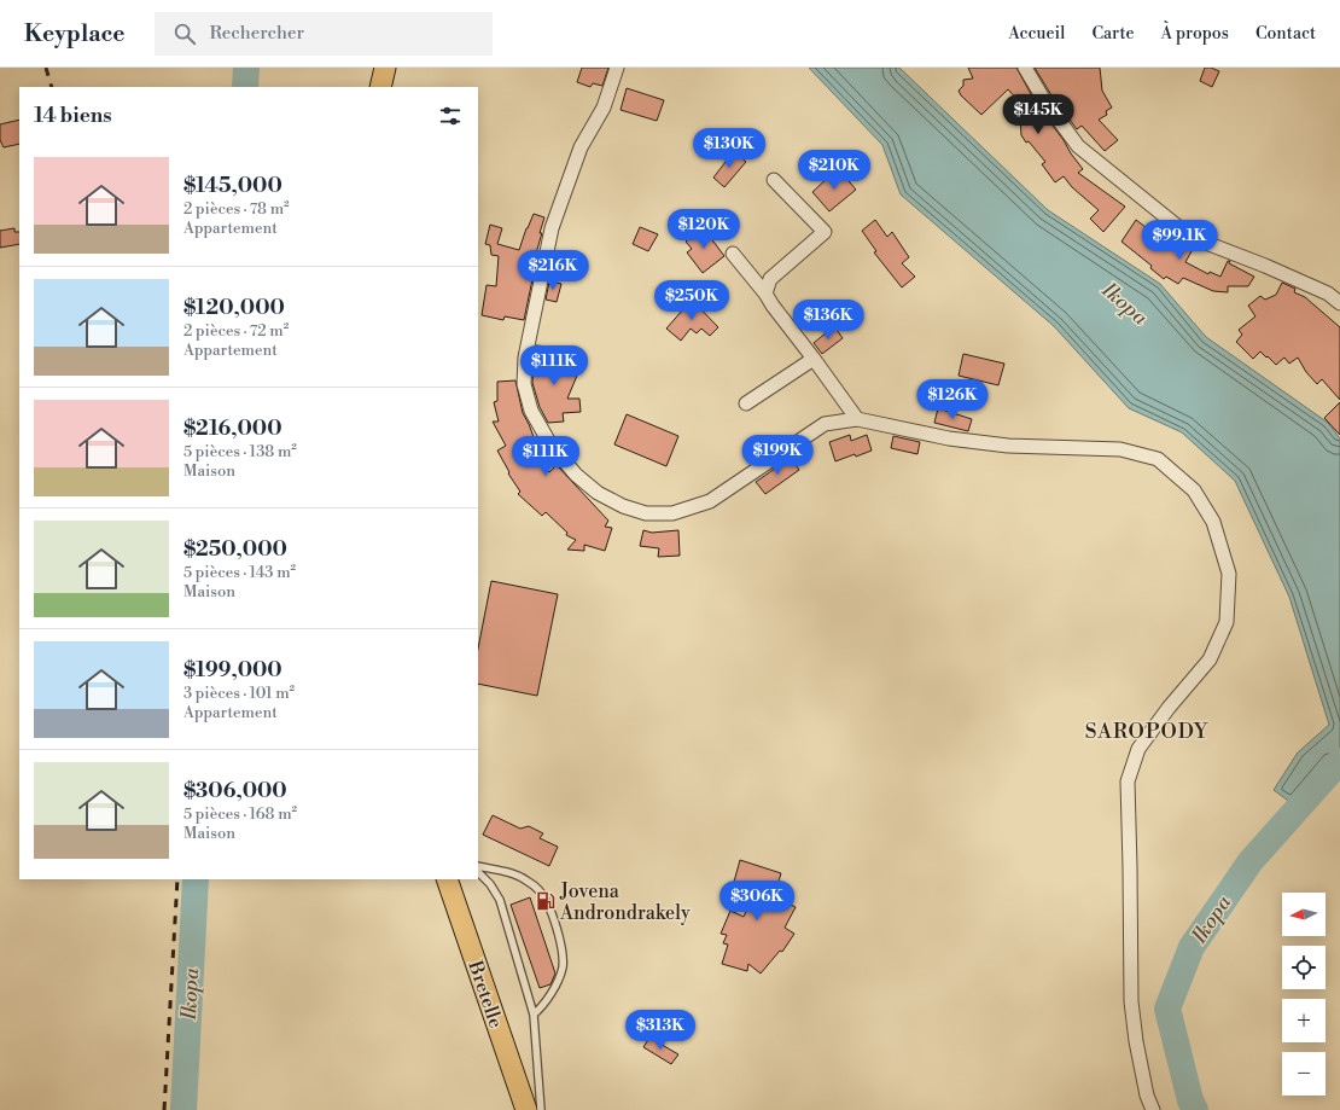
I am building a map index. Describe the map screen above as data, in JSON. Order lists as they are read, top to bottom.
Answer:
{
  "streets": {
    "main road": ["Bretelle"]
  },
  "districts": ["SAROPODY"],
  "water": ["Ikopa"],
  "places": {
    "fuel station": ["Jovena Androndrakely"]
  },
  "north": "left",
  "page": {
    "header": "Keyplace",
    "search": "Rechercher",
    "nav": [
      "Accueil",
      "Carte",
      "À propos",
      "Contact"
    ],
    "heading": "14 biens",
    "price": [
      "$145K",
      "$130K",
      "$210K",
      "$120K",
      "$99.1K",
      "$216K",
      "$250K",
      "$136K",
      "$111K",
      "$126K",
      "$199K",
      "$111K",
      "$306K",
      "$313K"
    ],
    "list": [
      {
        "name": "$145,000",
        "note": "2 pièces · 78 m² · Appartement"
      },
      {
        "name": "$120,000",
        "note": "2 pièces · 72 m² · Appartement"
      },
      {
        "name": "$216,000",
        "note": "5 pièces · 138 m² · Maison"
      },
      {
        "name": "$250,000",
        "note": "5 pièces · 143 m² · Maison"
      },
      {
        "name": "$199,000",
        "note": "3 pièces · 101 m² · Appartement"
      },
      {
        "name": "$306,000",
        "note": "5 pièces · 168 m² · Maison"
      }
    ],
    "map_buttons": ["+", "−"]
  }
}
